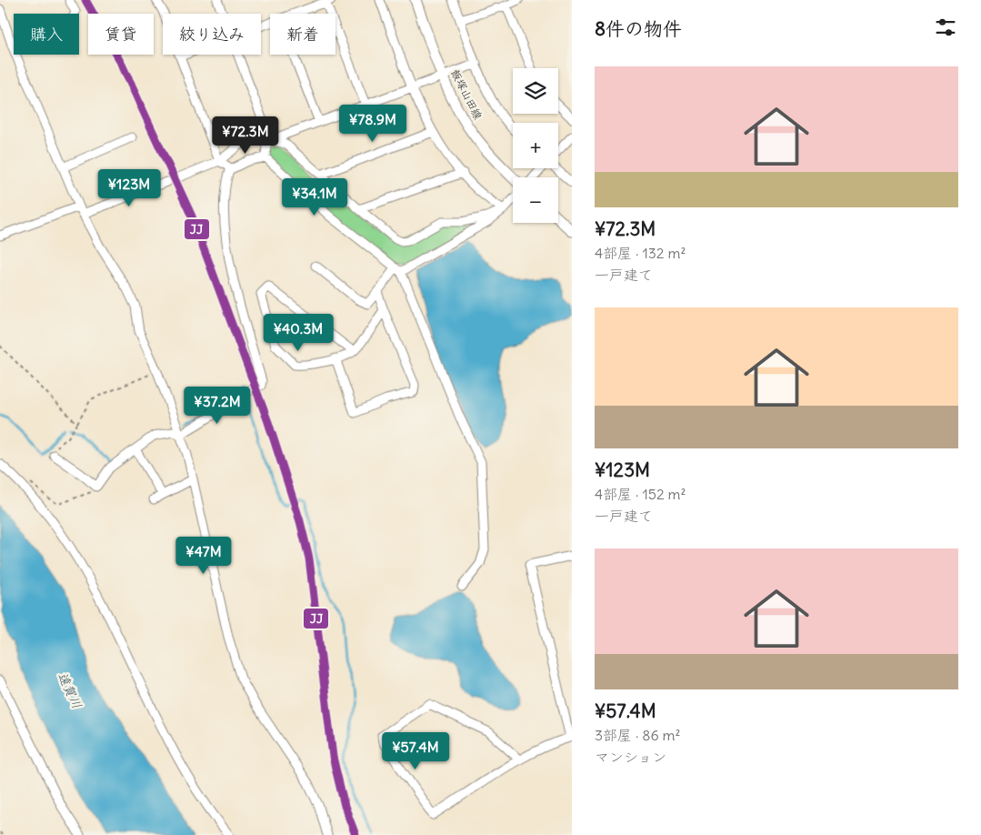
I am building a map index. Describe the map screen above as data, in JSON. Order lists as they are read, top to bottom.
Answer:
{
  "streets": {
    "main road": ["飯塚山田線"]
  },
  "water": ["遠賀川"],
  "lines": ["transit line JJ"],
  "page": {
    "heading": "8件の物件",
    "chip": [
      "購入",
      "賃貸",
      "絞り込み",
      "新着"
    ],
    "list": [
      {
        "name": "¥72.3M",
        "note": "4部屋 · 132 m² · 一戸建て"
      },
      {
        "name": "¥123M",
        "note": "4部屋 · 152 m² · 一戸建て"
      },
      {
        "name": "¥57.4M",
        "note": "3部屋 · 86 m² · マンション"
      }
    ],
    "map_buttons": ["+", "−"],
    "price": [
      "¥78.9M",
      "¥72.3M",
      "¥123M",
      "¥34.1M",
      "¥40.3M",
      "¥37.2M",
      "¥47M",
      "¥57.4M"
    ]
  }
}
